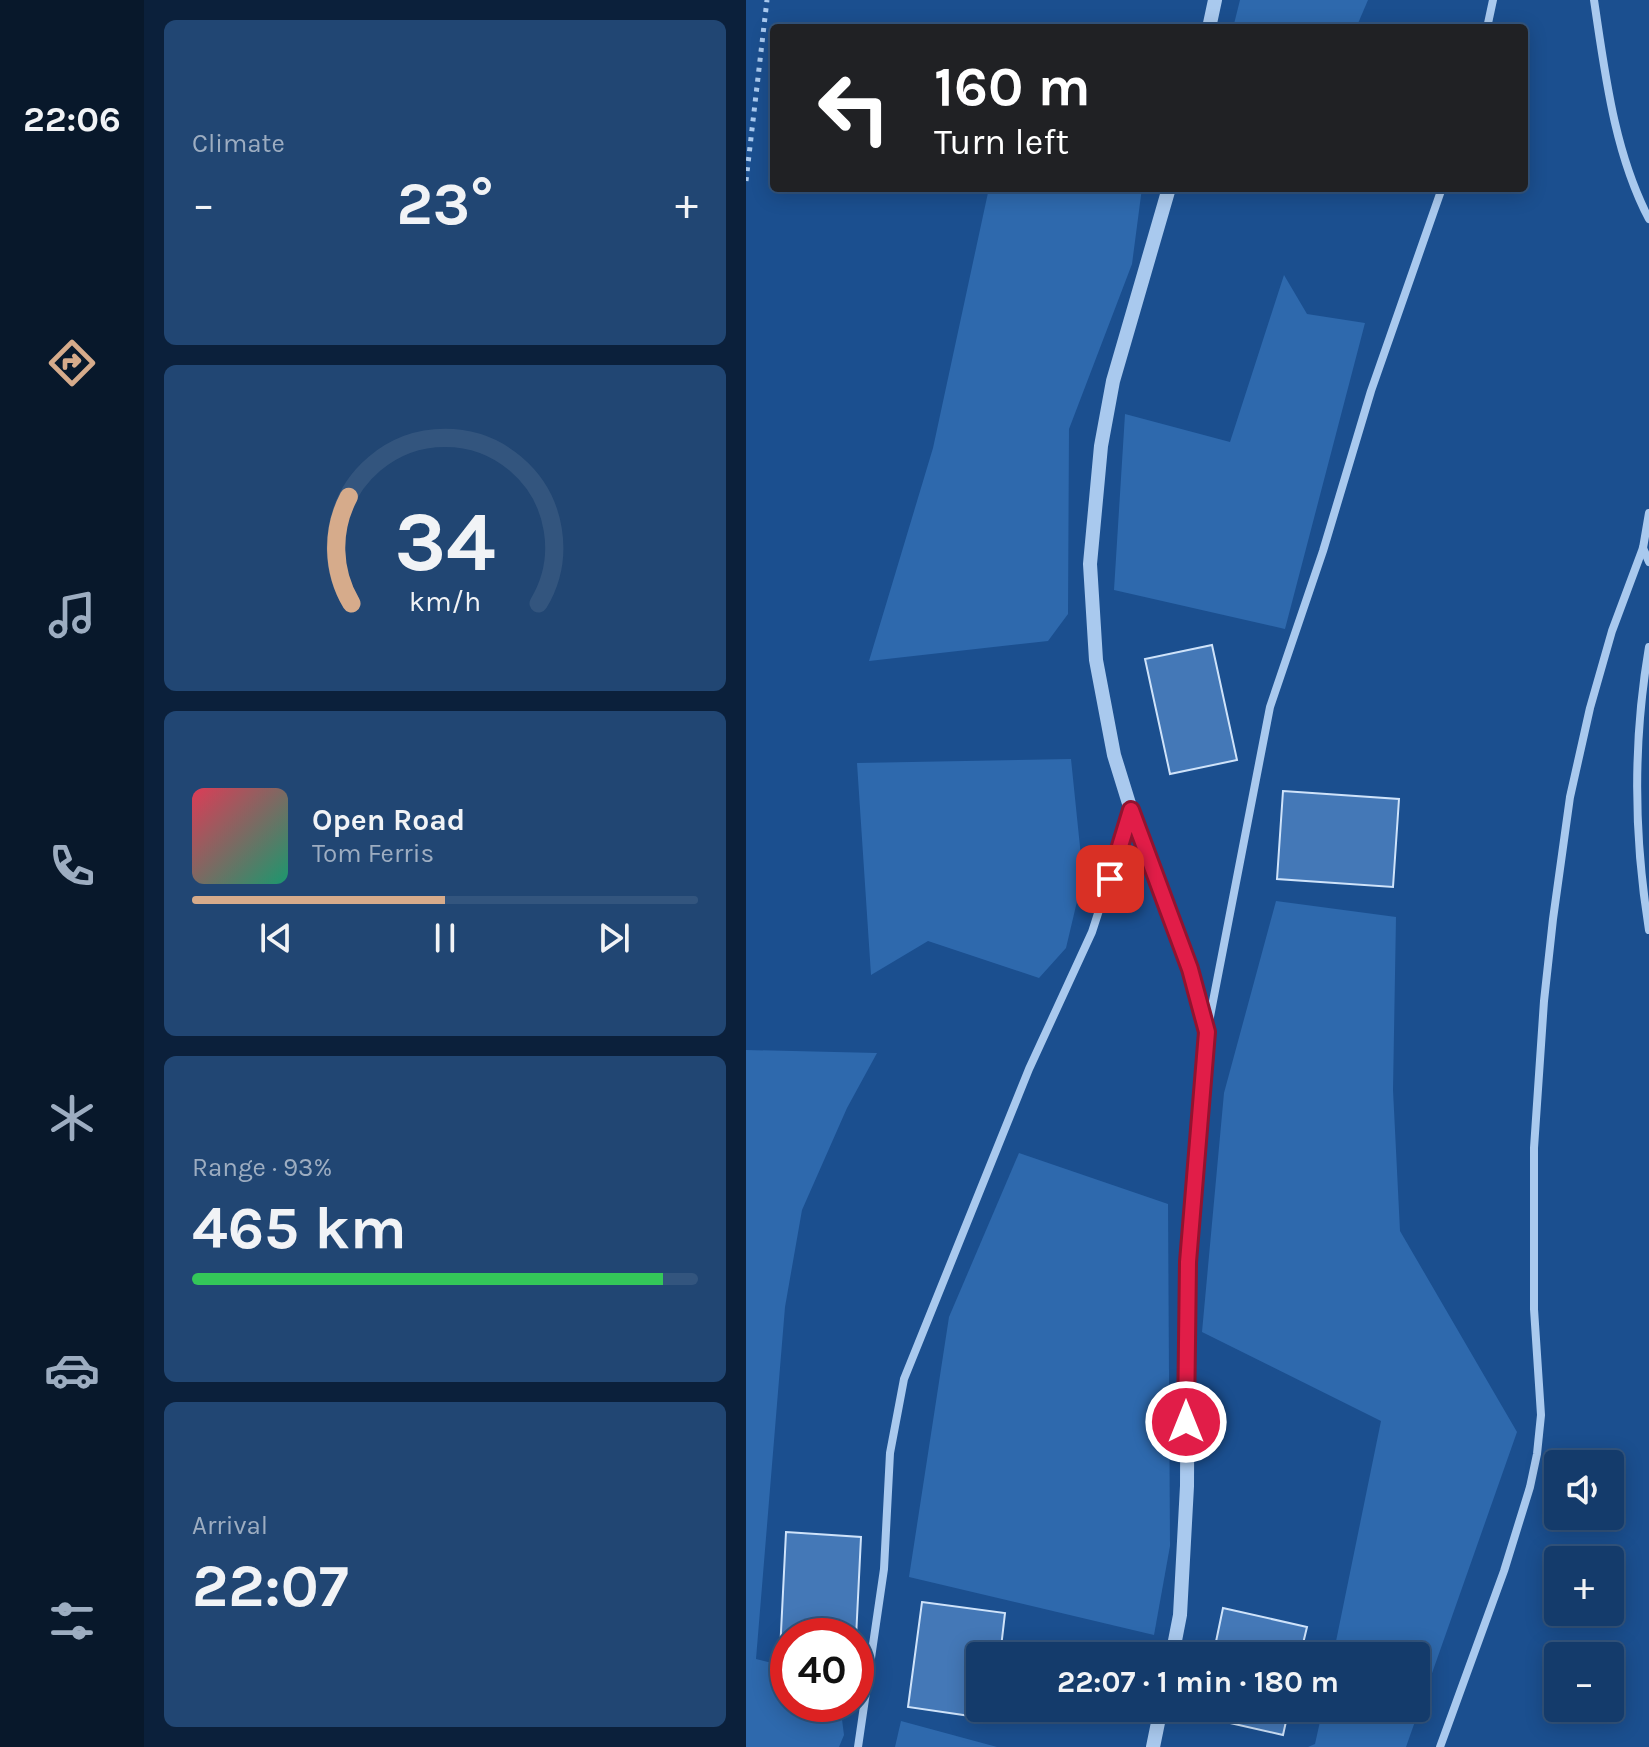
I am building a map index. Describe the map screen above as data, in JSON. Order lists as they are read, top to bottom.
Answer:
{
  "page": {
    "tabs": "22:06",
    "tile": [
      "Climate",
      ["Range · 93%", "465 km"],
      ["Arrival", "22:07"]
    ],
    "turn": ["160 m", "Turn left"],
    "heat": ["−", "23°", "+"],
    "song": ["Open Road", "Tom Ferris"],
    "map_buttons": ["+", "−"],
    "limit": "40",
    "trip": "22:07 · 1 min · 180 m",
    "gauge": ["34", "km/h"]
  }
}
